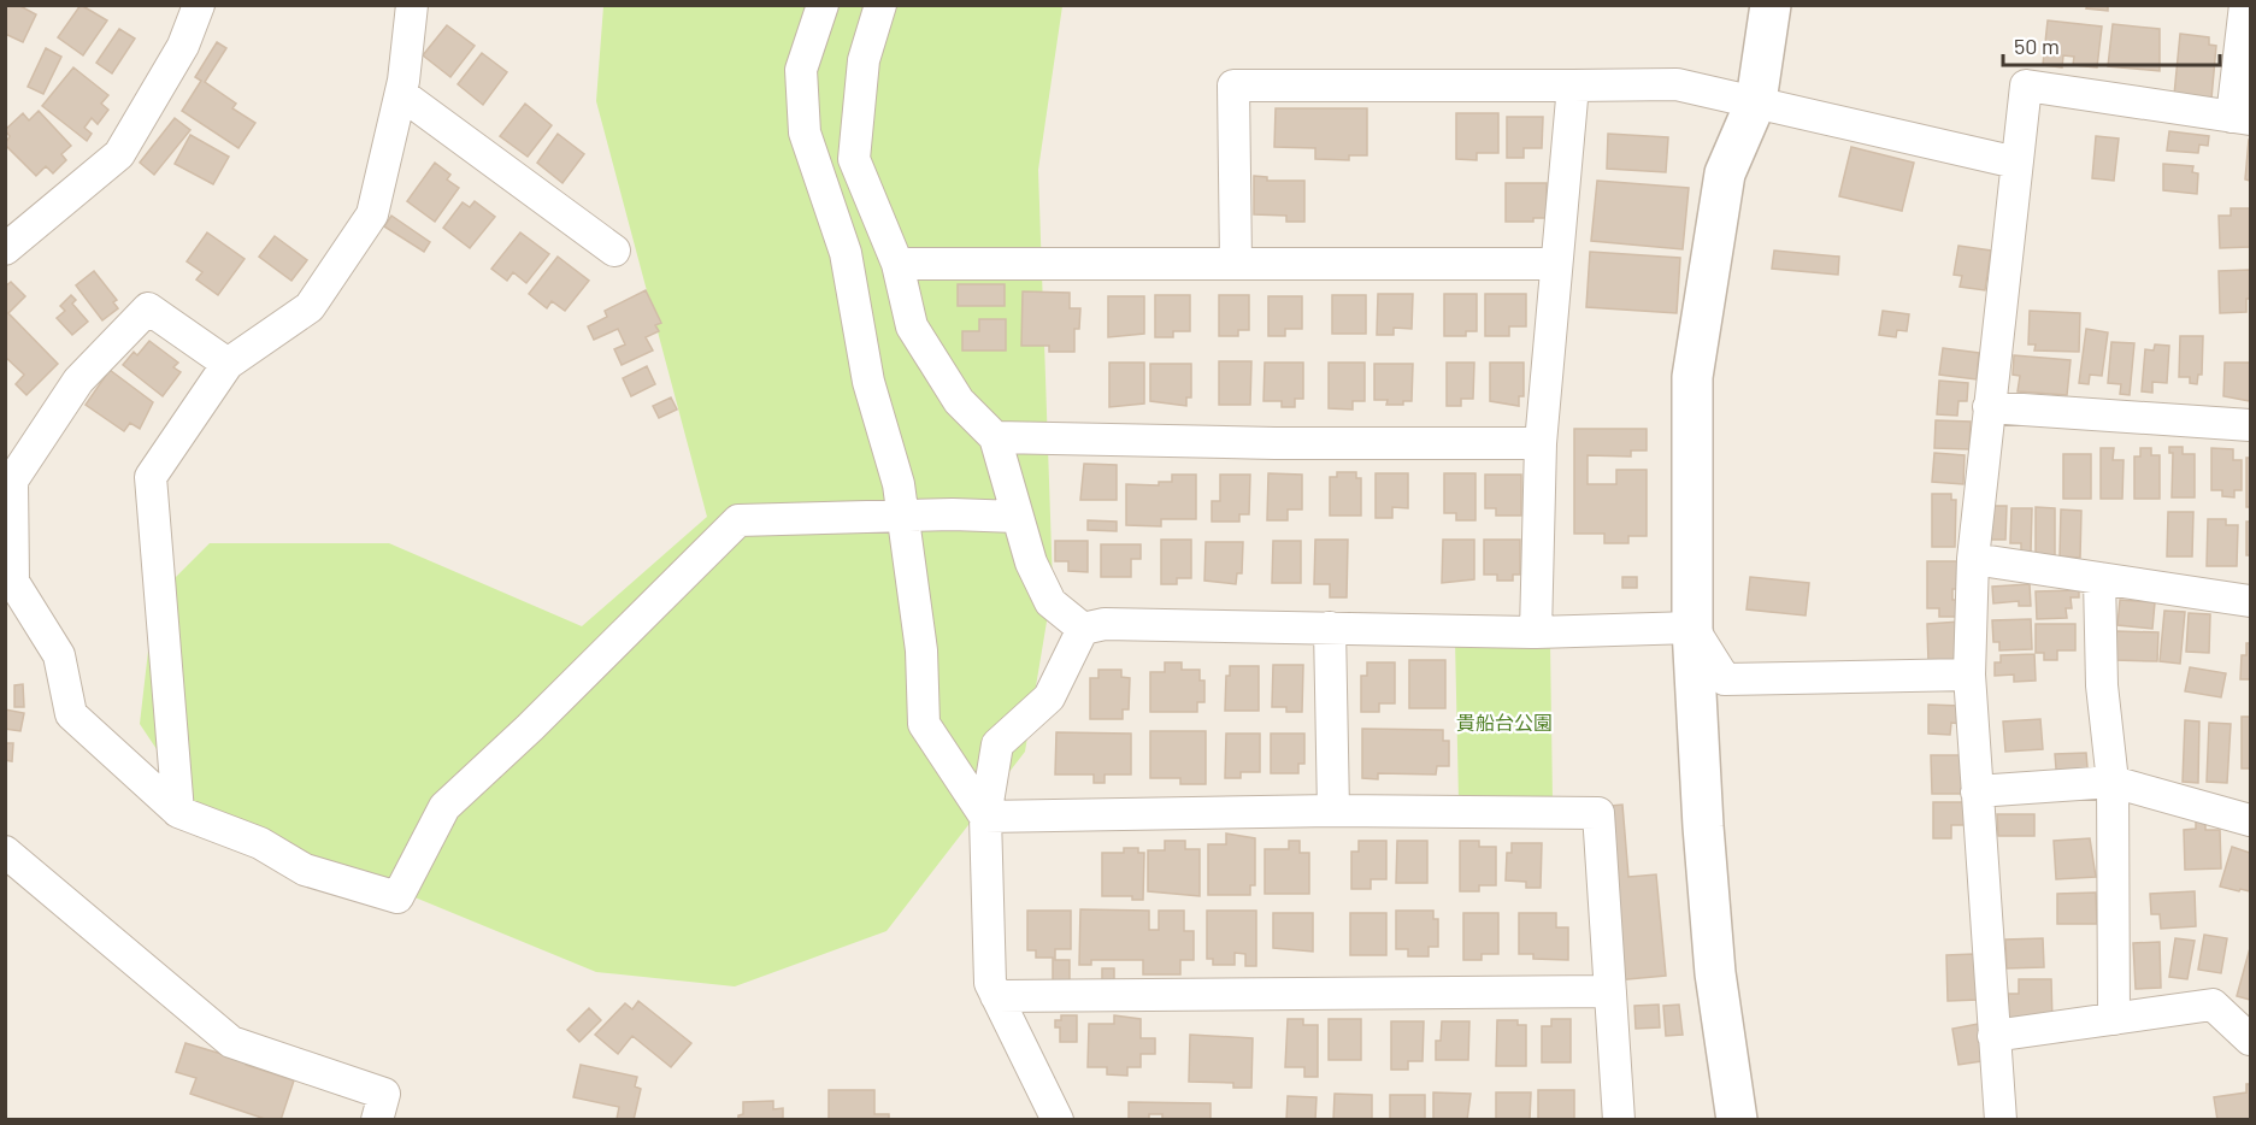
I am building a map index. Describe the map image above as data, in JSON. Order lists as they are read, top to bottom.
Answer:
{
  "parks": ["貴船台公園"],
  "scale_bar": "50 m"
}
